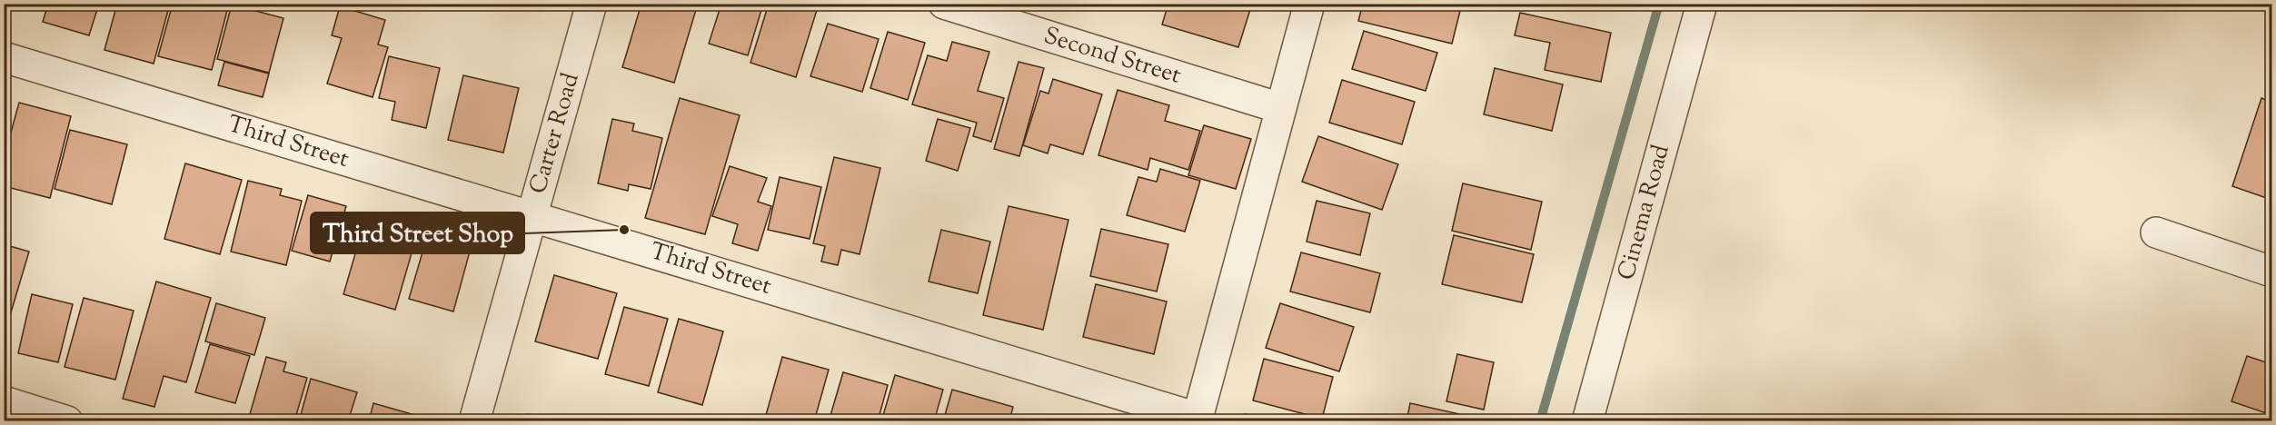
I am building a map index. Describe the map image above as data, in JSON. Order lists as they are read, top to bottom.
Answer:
{
  "streets": {
    "street": [
      "Second Street",
      "Carter Road",
      "Third Street",
      "Cinema Road"
    ]
  },
  "crossings": [
    ["Carter Road", "Third Street"]
  ],
  "places": ["Third Street Shop"]
}
